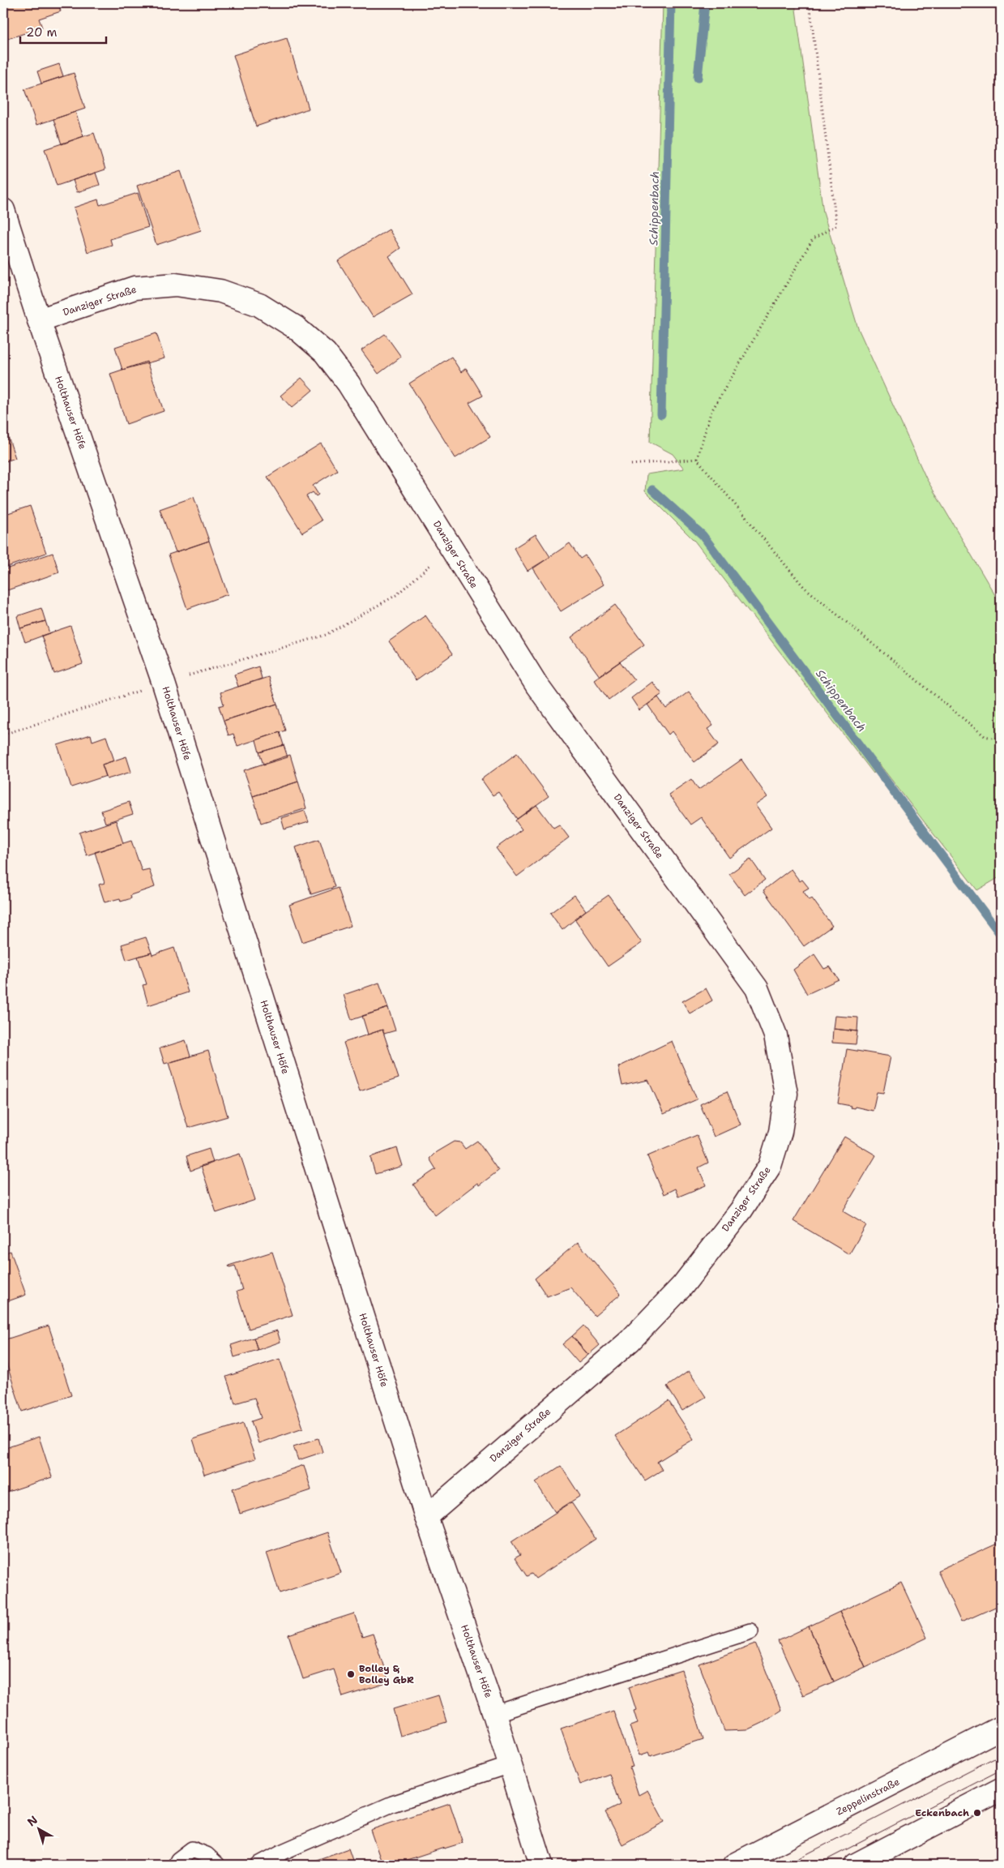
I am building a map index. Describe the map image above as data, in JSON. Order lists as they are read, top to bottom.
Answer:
{
  "streets": {
    "street": ["Danziger Straße", "Holthauser Höfe", "Zeppelinstraße"]
  },
  "crossings": [
    ["Danziger Straße", "Holthauser Höfe"]
  ],
  "water": ["Schippenbach"],
  "places": ["Bolley & Bolley GbR", "Eckenbach"],
  "scale_bar": "20 m",
  "north": "top left"
}
